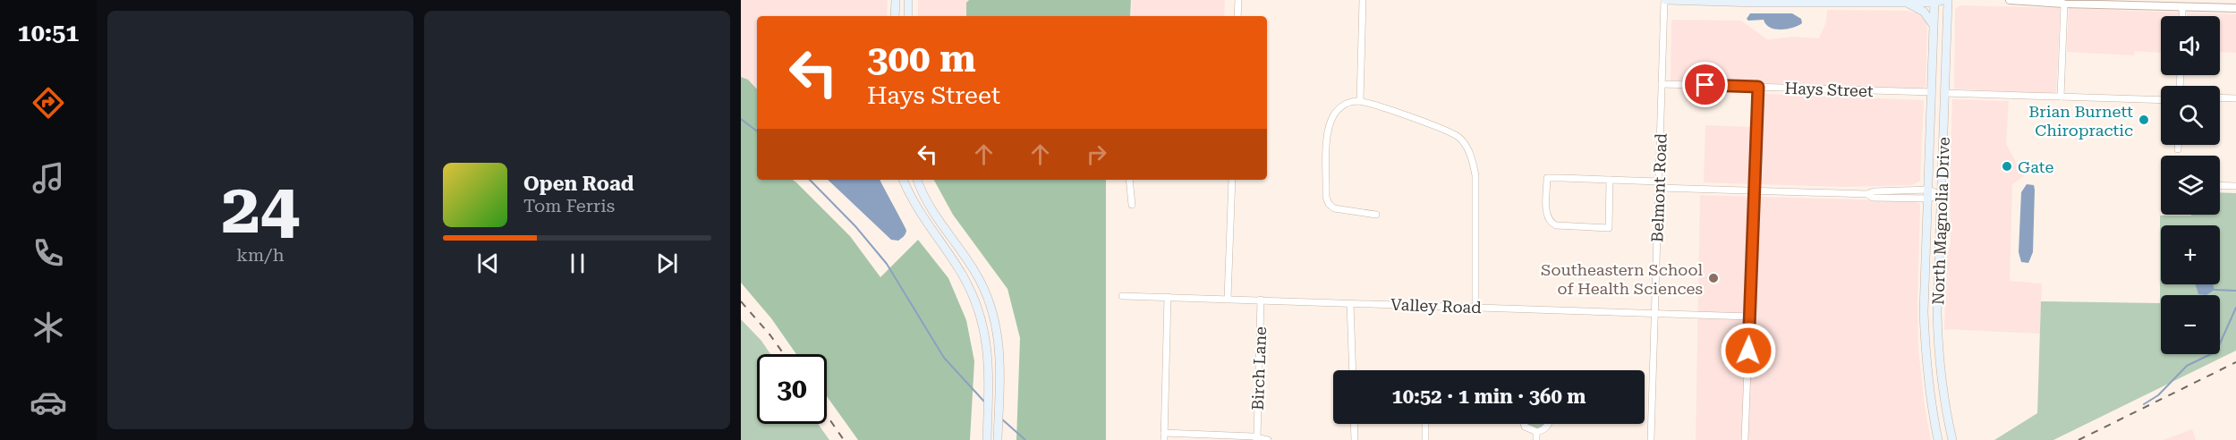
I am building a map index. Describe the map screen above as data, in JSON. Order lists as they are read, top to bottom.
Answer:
{
  "streets": {
    "main road": ["North Magnolia Drive"],
    "street": [
      "Hays Street",
      "Belmont Road",
      "Valley Road",
      "Birch Lane"
    ]
  },
  "crossings": [
    ["Hays Street", "Belmont Road"],
    ["Hays Street", "North Magnolia Drive"],
    ["Belmont Road", "Valley Road"],
    ["Valley Road", "Birch Lane"]
  ],
  "places": ["Brian Burnett Chiropractic", "Gate", "Southeastern School of Health Sciences"],
  "page": {
    "tabs": "10:51",
    "tile": ["24", "km/h"],
    "map_buttons": ["+", "−"],
    "turn": ["300 m", "Hays Street"],
    "song": ["Open Road", "Tom Ferris"],
    "limit": "30",
    "trip": "10:52 · 1 min · 360 m"
  }
}
